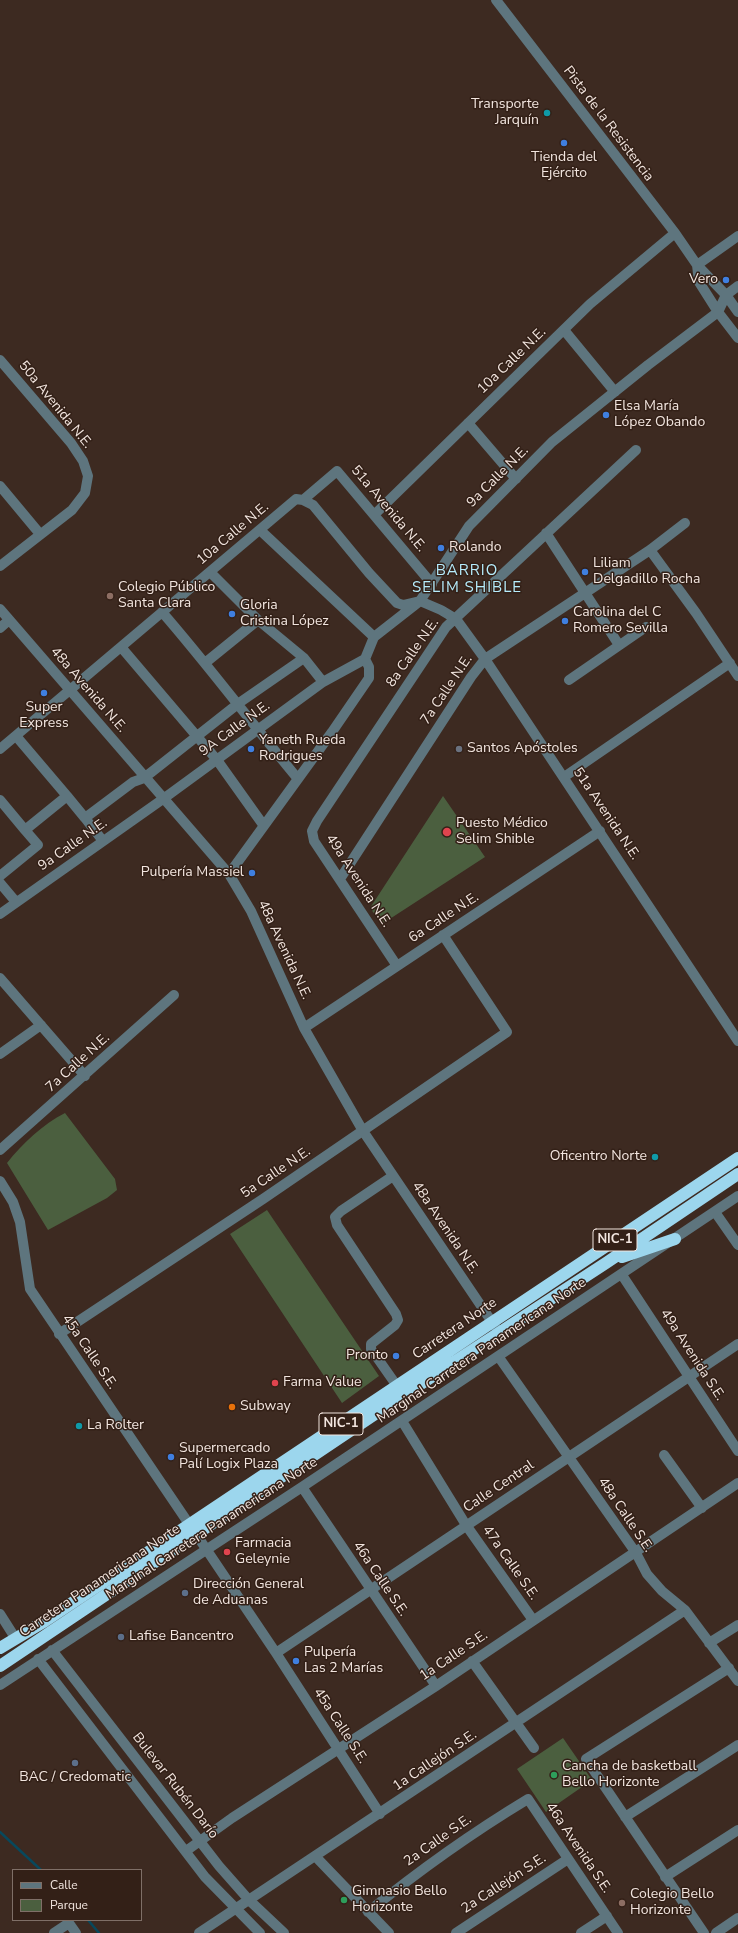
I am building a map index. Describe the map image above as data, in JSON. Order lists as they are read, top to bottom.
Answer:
{
  "streets": {
    "highway": ["NIC-1", "Carretera Norte", "Carretera Panamericana Norte"],
    "street": [
      "Pista de la Resistencia",
      "10a Calle N.E.",
      "50a Avenida N.E.",
      "9a Calle N.E.",
      "51a Avenida N.E.",
      "8a Calle N.E.",
      "48a Avenida N.E.",
      "7a Calle N.E.",
      "9A Calle N.E.",
      "49a Avenida N.E.",
      "6a Calle N.E.",
      "5a Calle N.E.",
      "Marginal Carretera Panamericana Norte",
      "45a Calle S.E.",
      "49a Avenida S.E.",
      "Calle Central",
      "48a Calle S.E.",
      "47a Calle S.E.",
      "46a Calle S.E.",
      "1a Calle S.E.",
      "1a Callejón S.E.",
      "Bulevar Rubén Darío",
      "2a Calle S.E.",
      "46a Avenida S.E.",
      "2a Callejón S.E."
    ]
  },
  "crossings": [
    ["Pista de la Resistencia", "10a Calle N.E."],
    ["Pista de la Resistencia", "9a Calle N.E."],
    ["10a Calle N.E.", "51a Avenida N.E."],
    ["10a Calle N.E.", "48a Avenida N.E."],
    ["9a Calle N.E.", "51a Avenida N.E."],
    ["9a Calle N.E.", "48a Avenida N.E."],
    ["9a Calle N.E.", "9A Calle N.E."],
    ["51a Avenida N.E.", "8a Calle N.E."],
    ["51a Avenida N.E.", "7a Calle N.E."],
    ["51a Avenida N.E.", "6a Calle N.E."],
    ["8a Calle N.E.", "49a Avenida N.E."],
    ["48a Avenida N.E.", "9A Calle N.E."],
    ["48a Avenida N.E.", "6a Calle N.E."],
    ["48a Avenida N.E.", "5a Calle N.E."],
    ["48a Avenida N.E.", "Carretera Norte"],
    ["7a Calle N.E.", "49a Avenida N.E."],
    ["49a Avenida N.E.", "6a Calle N.E."],
    ["6a Calle N.E.", "5a Calle N.E."],
    ["5a Calle N.E.", "45a Calle S.E."],
    ["Carretera Norte", "45a Calle S.E."],
    ["Carretera Norte", "Carretera Panamericana Norte"],
    ["Marginal Carretera Panamericana Norte", "45a Calle S.E."],
    ["Marginal Carretera Panamericana Norte", "49a Avenida S.E."],
    ["Marginal Carretera Panamericana Norte", "48a Calle S.E."],
    ["Marginal Carretera Panamericana Norte", "47a Calle S.E."],
    ["Marginal Carretera Panamericana Norte", "46a Calle S.E."],
    ["Marginal Carretera Panamericana Norte", "Bulevar Rubén Darío"],
    ["45a Calle S.E.", "Calle Central"],
    ["45a Calle S.E.", "Carretera Panamericana Norte"],
    ["45a Calle S.E.", "1a Calle S.E."],
    ["45a Calle S.E.", "1a Callejón S.E."],
    ["49a Avenida S.E.", "Calle Central"],
    ["Calle Central", "48a Calle S.E."],
    ["Calle Central", "47a Calle S.E."],
    ["Calle Central", "46a Calle S.E."],
    ["48a Calle S.E.", "1a Calle S.E."],
    ["48a Calle S.E.", "1a Callejón S.E."],
    ["47a Calle S.E.", "1a Calle S.E."],
    ["46a Calle S.E.", "1a Calle S.E."],
    ["1a Calle S.E.", "Bulevar Rubén Darío"],
    ["1a Callejón S.E.", "Bulevar Rubén Darío"],
    ["2a Calle S.E.", "46a Avenida S.E."],
    ["46a Avenida S.E.", "2a Callejón S.E."]
  ],
  "districts": ["BARRIO SELIM SHIBLE"],
  "places": [
    "Transporte Jarquín",
    "Tienda del Ejército",
    "Vero",
    "Elsa María López Obando",
    "Rolando",
    "Liliam Delgadillo Rocha",
    "Colegio Público Santa Clara",
    "Gloria Cristina López",
    "Carolina del C Romero Sevilla",
    "Super Express",
    "Yaneth Rueda Rodrigues",
    "Santos Apóstoles",
    "Puesto Médico Selim Shible",
    "Pulpería Massiel",
    "Oficentro Norte",
    "Pronto",
    "Farma Value",
    "Subway",
    "La Rolter",
    "Supermercado Palí Logix Plaza",
    "Farmacia Geleynie",
    "Dirección General de Aduanas",
    "Lafise Bancentro",
    "Pulpería Las 2 Marías",
    "BAC / Credomatic",
    "Cancha de basketball Bello Horizonte",
    "Gimnasio Bello Horizonte",
    "Colegio Bello Horizonte"
  ],
  "legend": ["Calle", "Parque"]
}
